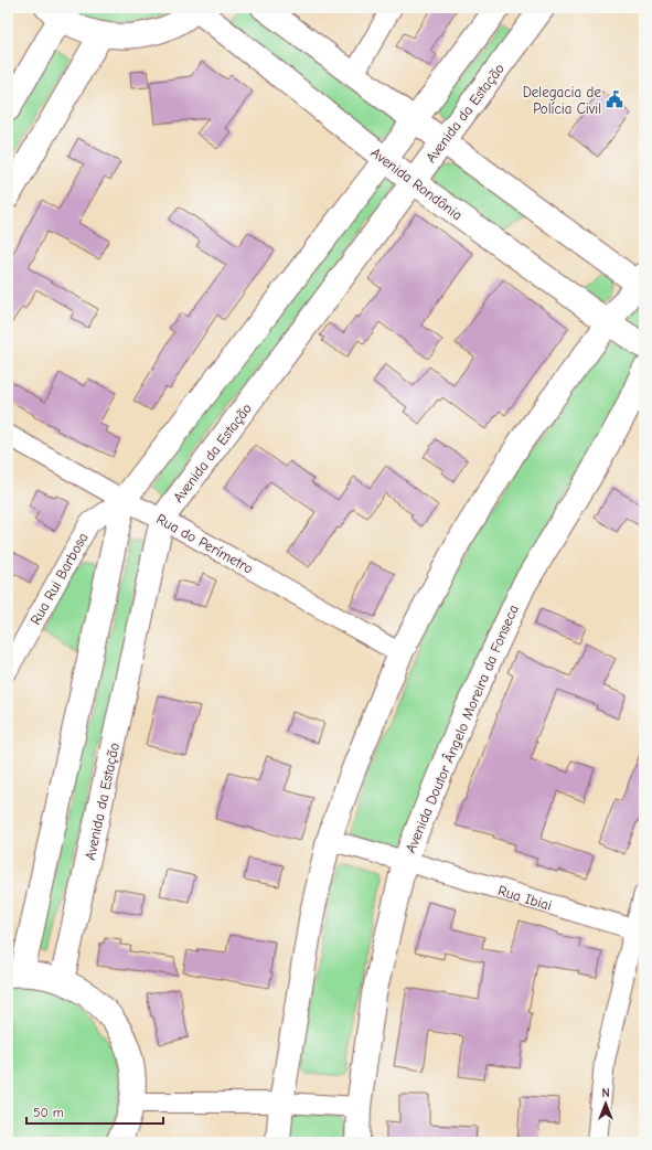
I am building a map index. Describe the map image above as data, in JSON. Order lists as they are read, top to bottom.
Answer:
{
  "streets": {
    "street": [
      "Avenida da Estação",
      "Avenida Rondônia",
      "Rua do Perímetro",
      "Rua Rui Barbosa",
      "Avenida Doutor Ângelo Moreira da Fonseca",
      "Rua Ibiai"
    ]
  },
  "crossings": [
    ["Avenida da Estação", "Avenida Rondônia"],
    ["Avenida da Estação", "Rua do Perímetro"],
    ["Rua do Perímetro", "Rua Rui Barbosa"],
    ["Avenida Doutor Ângelo Moreira da Fonseca", "Rua Ibiai"]
  ],
  "places": {
    "public building": ["Delegacia de Polícia Civil"]
  },
  "scale_bar": "50 m",
  "north": "top"
}
